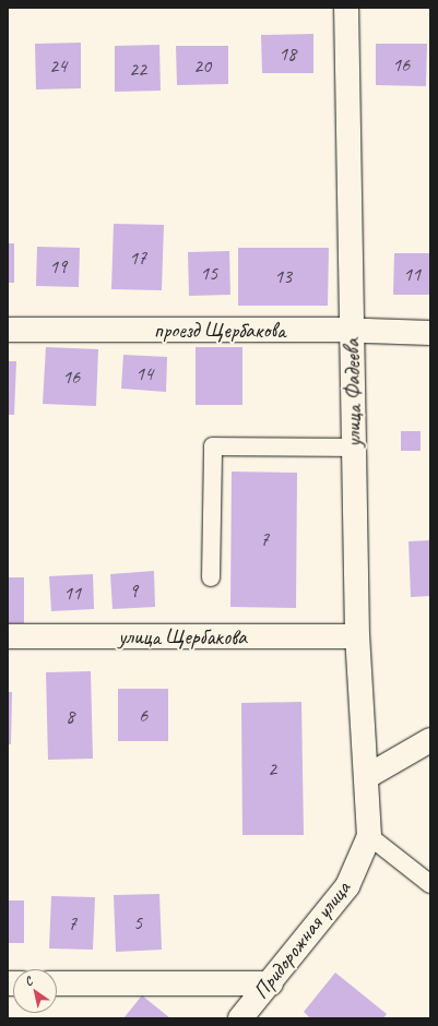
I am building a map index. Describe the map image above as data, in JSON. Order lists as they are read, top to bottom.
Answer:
{
  "streets": {
    "street": [
      "проезд Щербакова",
      "улица Фадеева",
      "улица Щербакова",
      "Придорожная улица"
    ]
  },
  "crossings": [
    ["проезд Щербакова", "улица Фадеева"],
    ["улица Фадеева", "улица Щербакова"],
    ["улица Фадеева", "Придорожная улица"]
  ],
  "house_numbers": [
    "18",
    "16",
    "24",
    "20",
    "22",
    "17",
    "19",
    "15",
    "11",
    "13",
    "14",
    "16",
    "7",
    "9",
    "11",
    "6",
    "8",
    "2",
    "5",
    "7"
  ],
  "north": "top left"
}
